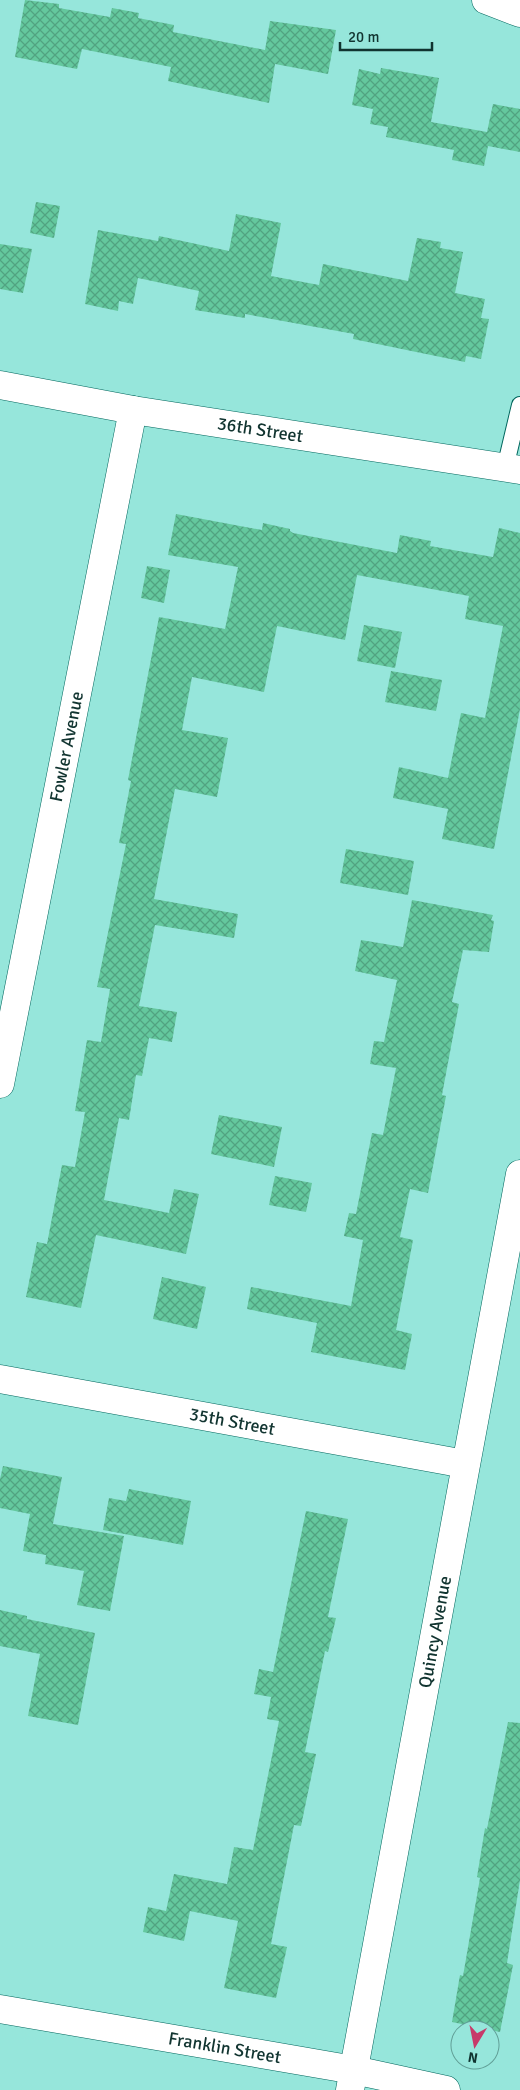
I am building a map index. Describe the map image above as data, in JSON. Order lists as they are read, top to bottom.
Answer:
{
  "streets": {
    "street": [
      "36th Street",
      "Fowler Avenue",
      "35th Street",
      "Quincy Avenue",
      "Franklin Street"
    ]
  },
  "crossings": [
    ["36th Street", "Fowler Avenue"],
    ["35th Street", "Quincy Avenue"],
    ["Quincy Avenue", "Franklin Street"]
  ],
  "scale_bar": "20 m",
  "north": "bottom"
}
